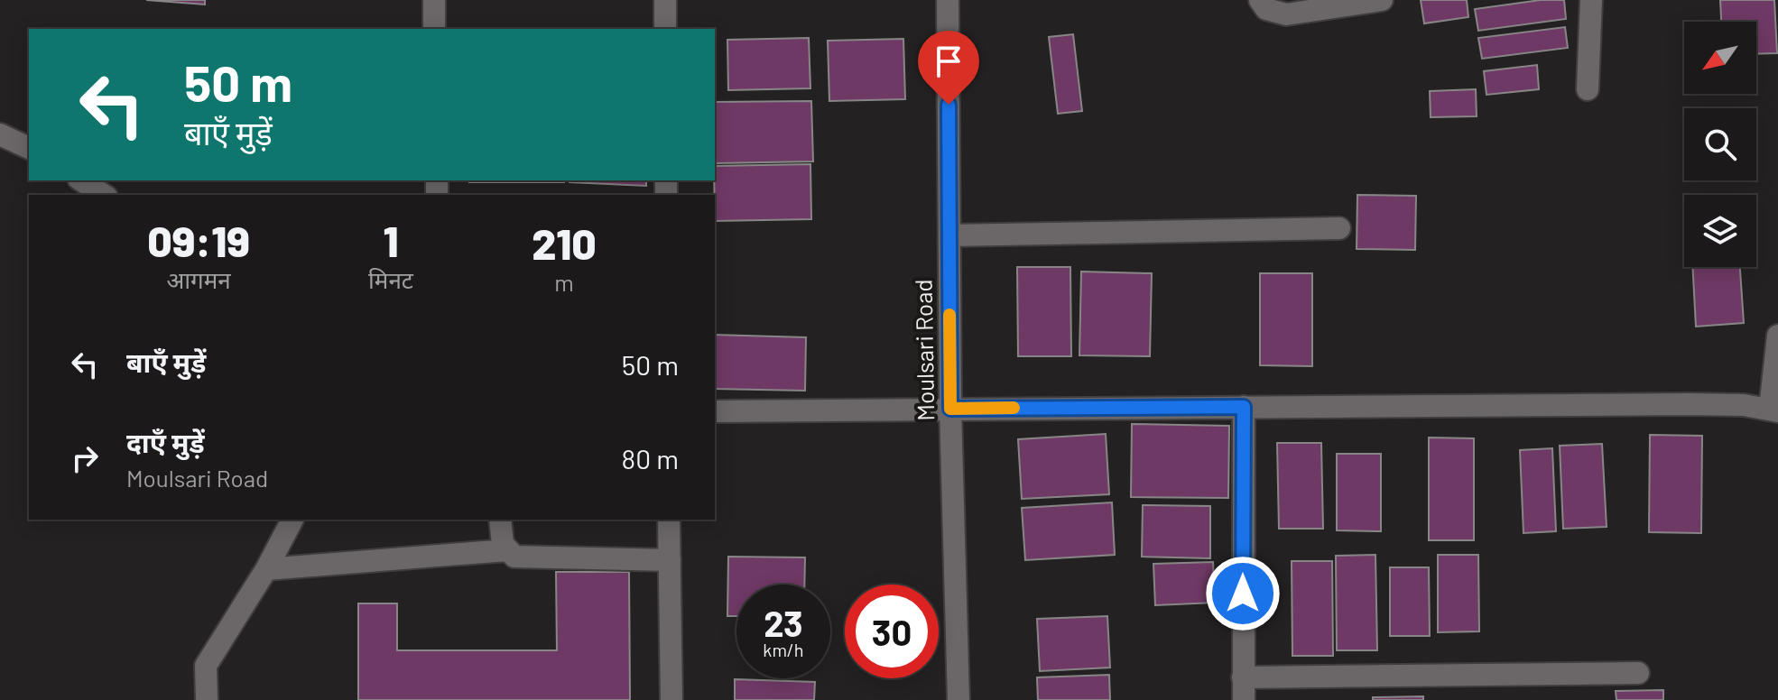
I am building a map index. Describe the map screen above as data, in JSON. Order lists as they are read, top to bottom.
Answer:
{
  "streets": {
    "street": ["Moulsari Road"]
  },
  "north": "bottom left",
  "page": {
    "turn": ["50 m", "बाएँ मुड़ें"],
    "eta": [
      "09:19",
      "आगमन",
      "1",
      "मिनट",
      "210",
      "m"
    ],
    "list": [
      {
        "name": "बाएँ मुड़ें",
        "value": "50 m"
      },
      {
        "name": "दाएँ मुड़ें",
        "note": "Moulsari Road",
        "value": "80 m"
      }
    ],
    "speed": "23 km/h",
    "limit": "30"
  }
}
